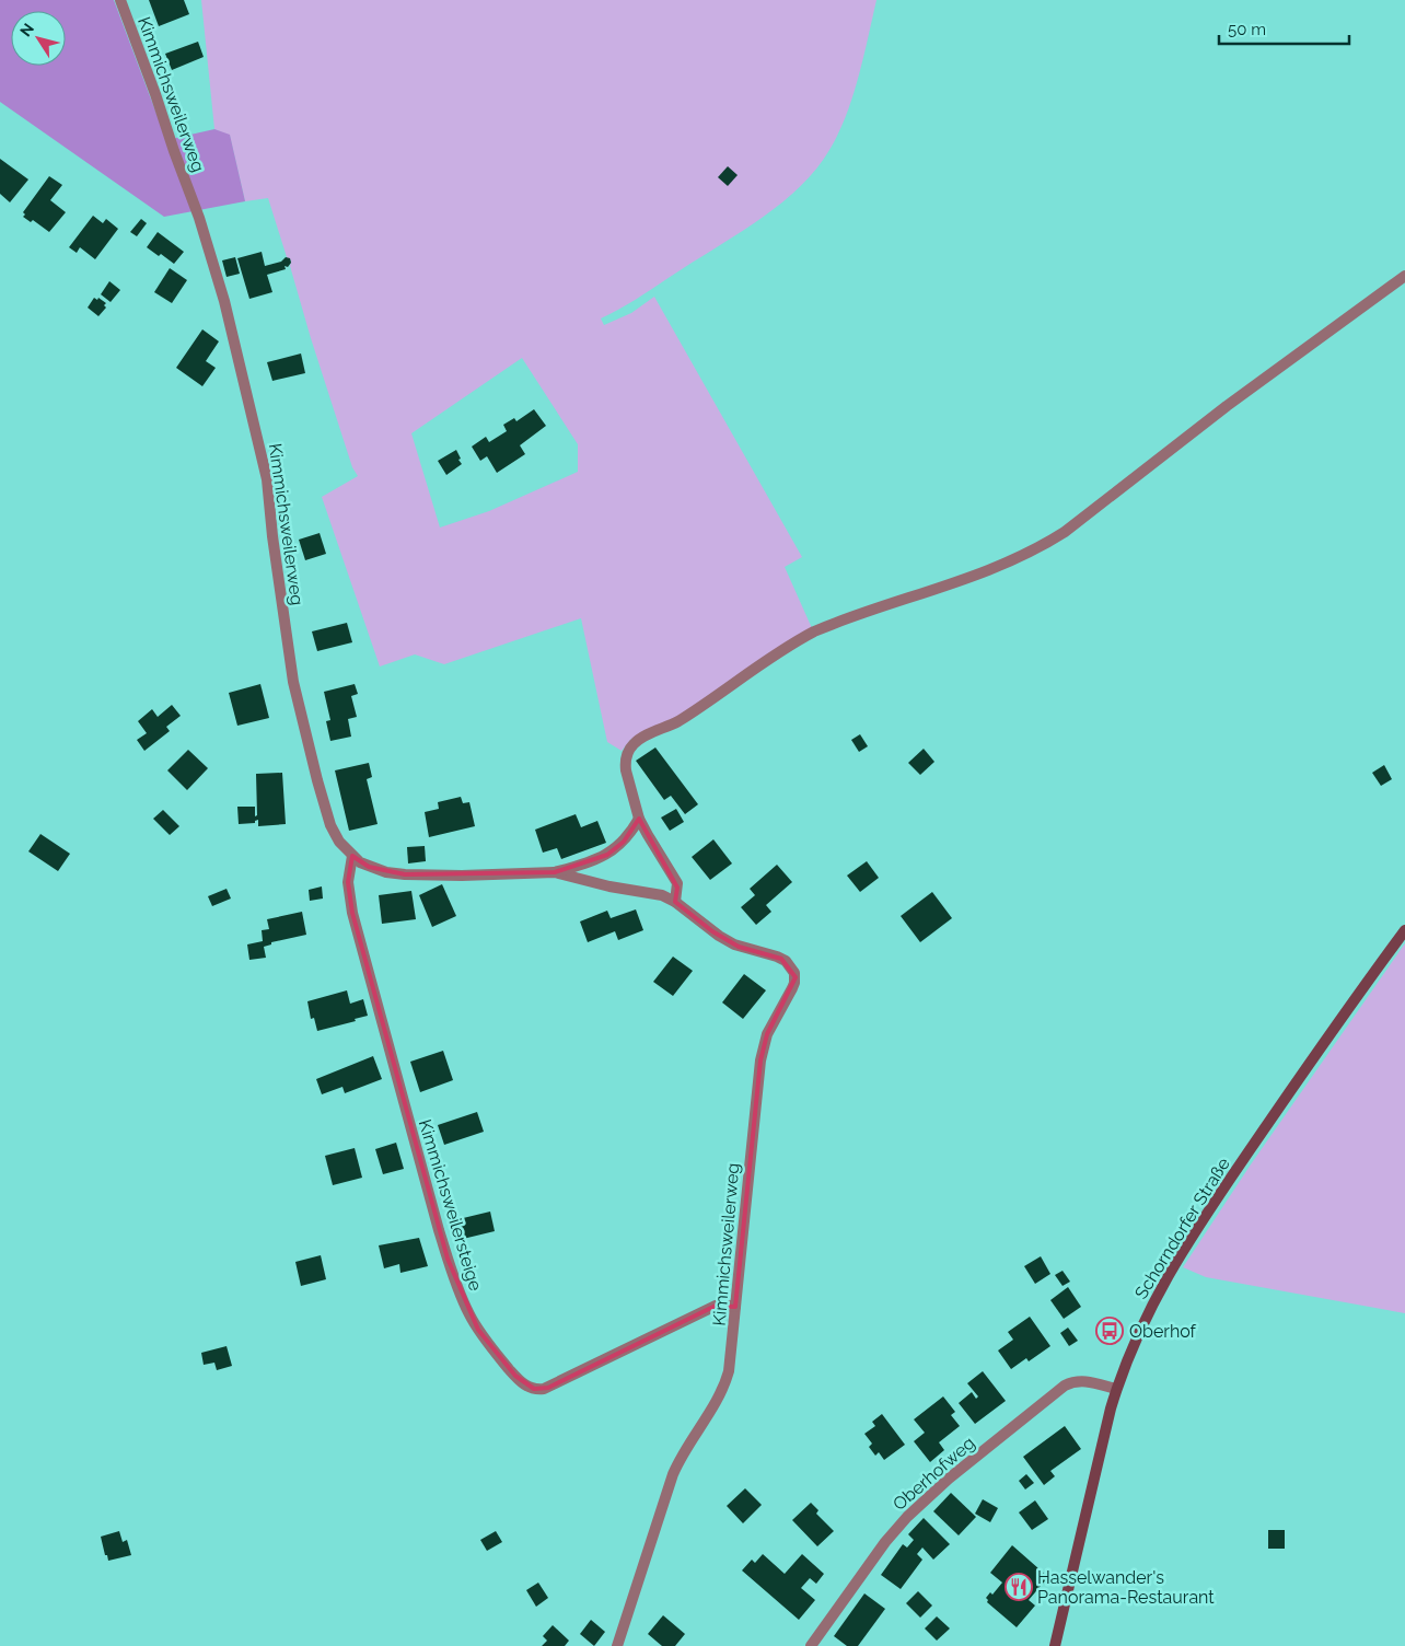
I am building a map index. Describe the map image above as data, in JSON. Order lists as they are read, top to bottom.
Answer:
{
  "streets": {
    "main road": ["Schorndorfer Straße"],
    "street": ["Kimmichsweilerweg", "Kimmichsweilersteige", "Oberhofweg"]
  },
  "crossings": [
    ["Kimmichsweilerweg", "Kimmichsweilersteige"],
    ["Schorndorfer Straße", "Oberhofweg"]
  ],
  "places": {
    "bus stop": ["Oberhof"],
    "restaurant": ["Hasselwander's Panorama-Restaurant"]
  },
  "scale_bar": "50 m",
  "north": "top left"
}
